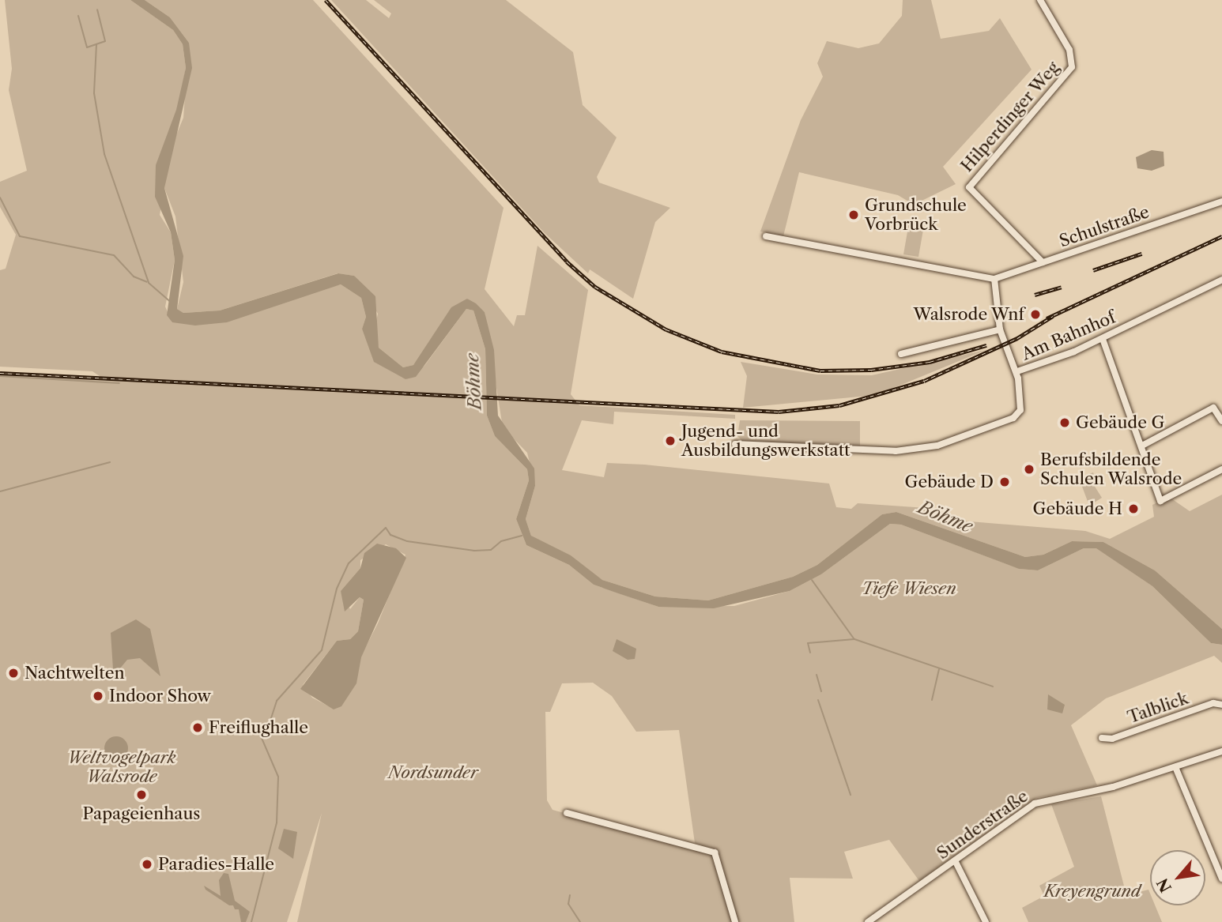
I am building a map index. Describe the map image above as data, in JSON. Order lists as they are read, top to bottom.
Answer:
{
  "streets": {
    "street": [
      "Hilperdinger Weg",
      "Schulstraße",
      "Am Bahnhof",
      "Talblick",
      "Sunderstraße"
    ]
  },
  "crossings": [
    ["Hilperdinger Weg", "Schulstraße"]
  ],
  "water": ["Böhme"],
  "parks": [
    "Tiefe Wiesen",
    "Weltvogelpark Walsrode",
    "Nordsunder",
    "Kreyengrund"
  ],
  "places": [
    "Grundschule Vorbrück",
    "Walsrode Wnf",
    "Gebäude G",
    "Jugend- und Ausbildungswerkstatt",
    "Berufsbildende Schulen Walsrode",
    "Gebäude D",
    "Gebäude H",
    "Nachtwelten",
    "Indoor Show",
    "Freiflughalle",
    "Papageienhaus",
    "Paradies-Halle"
  ],
  "north": "bottom left"
}
